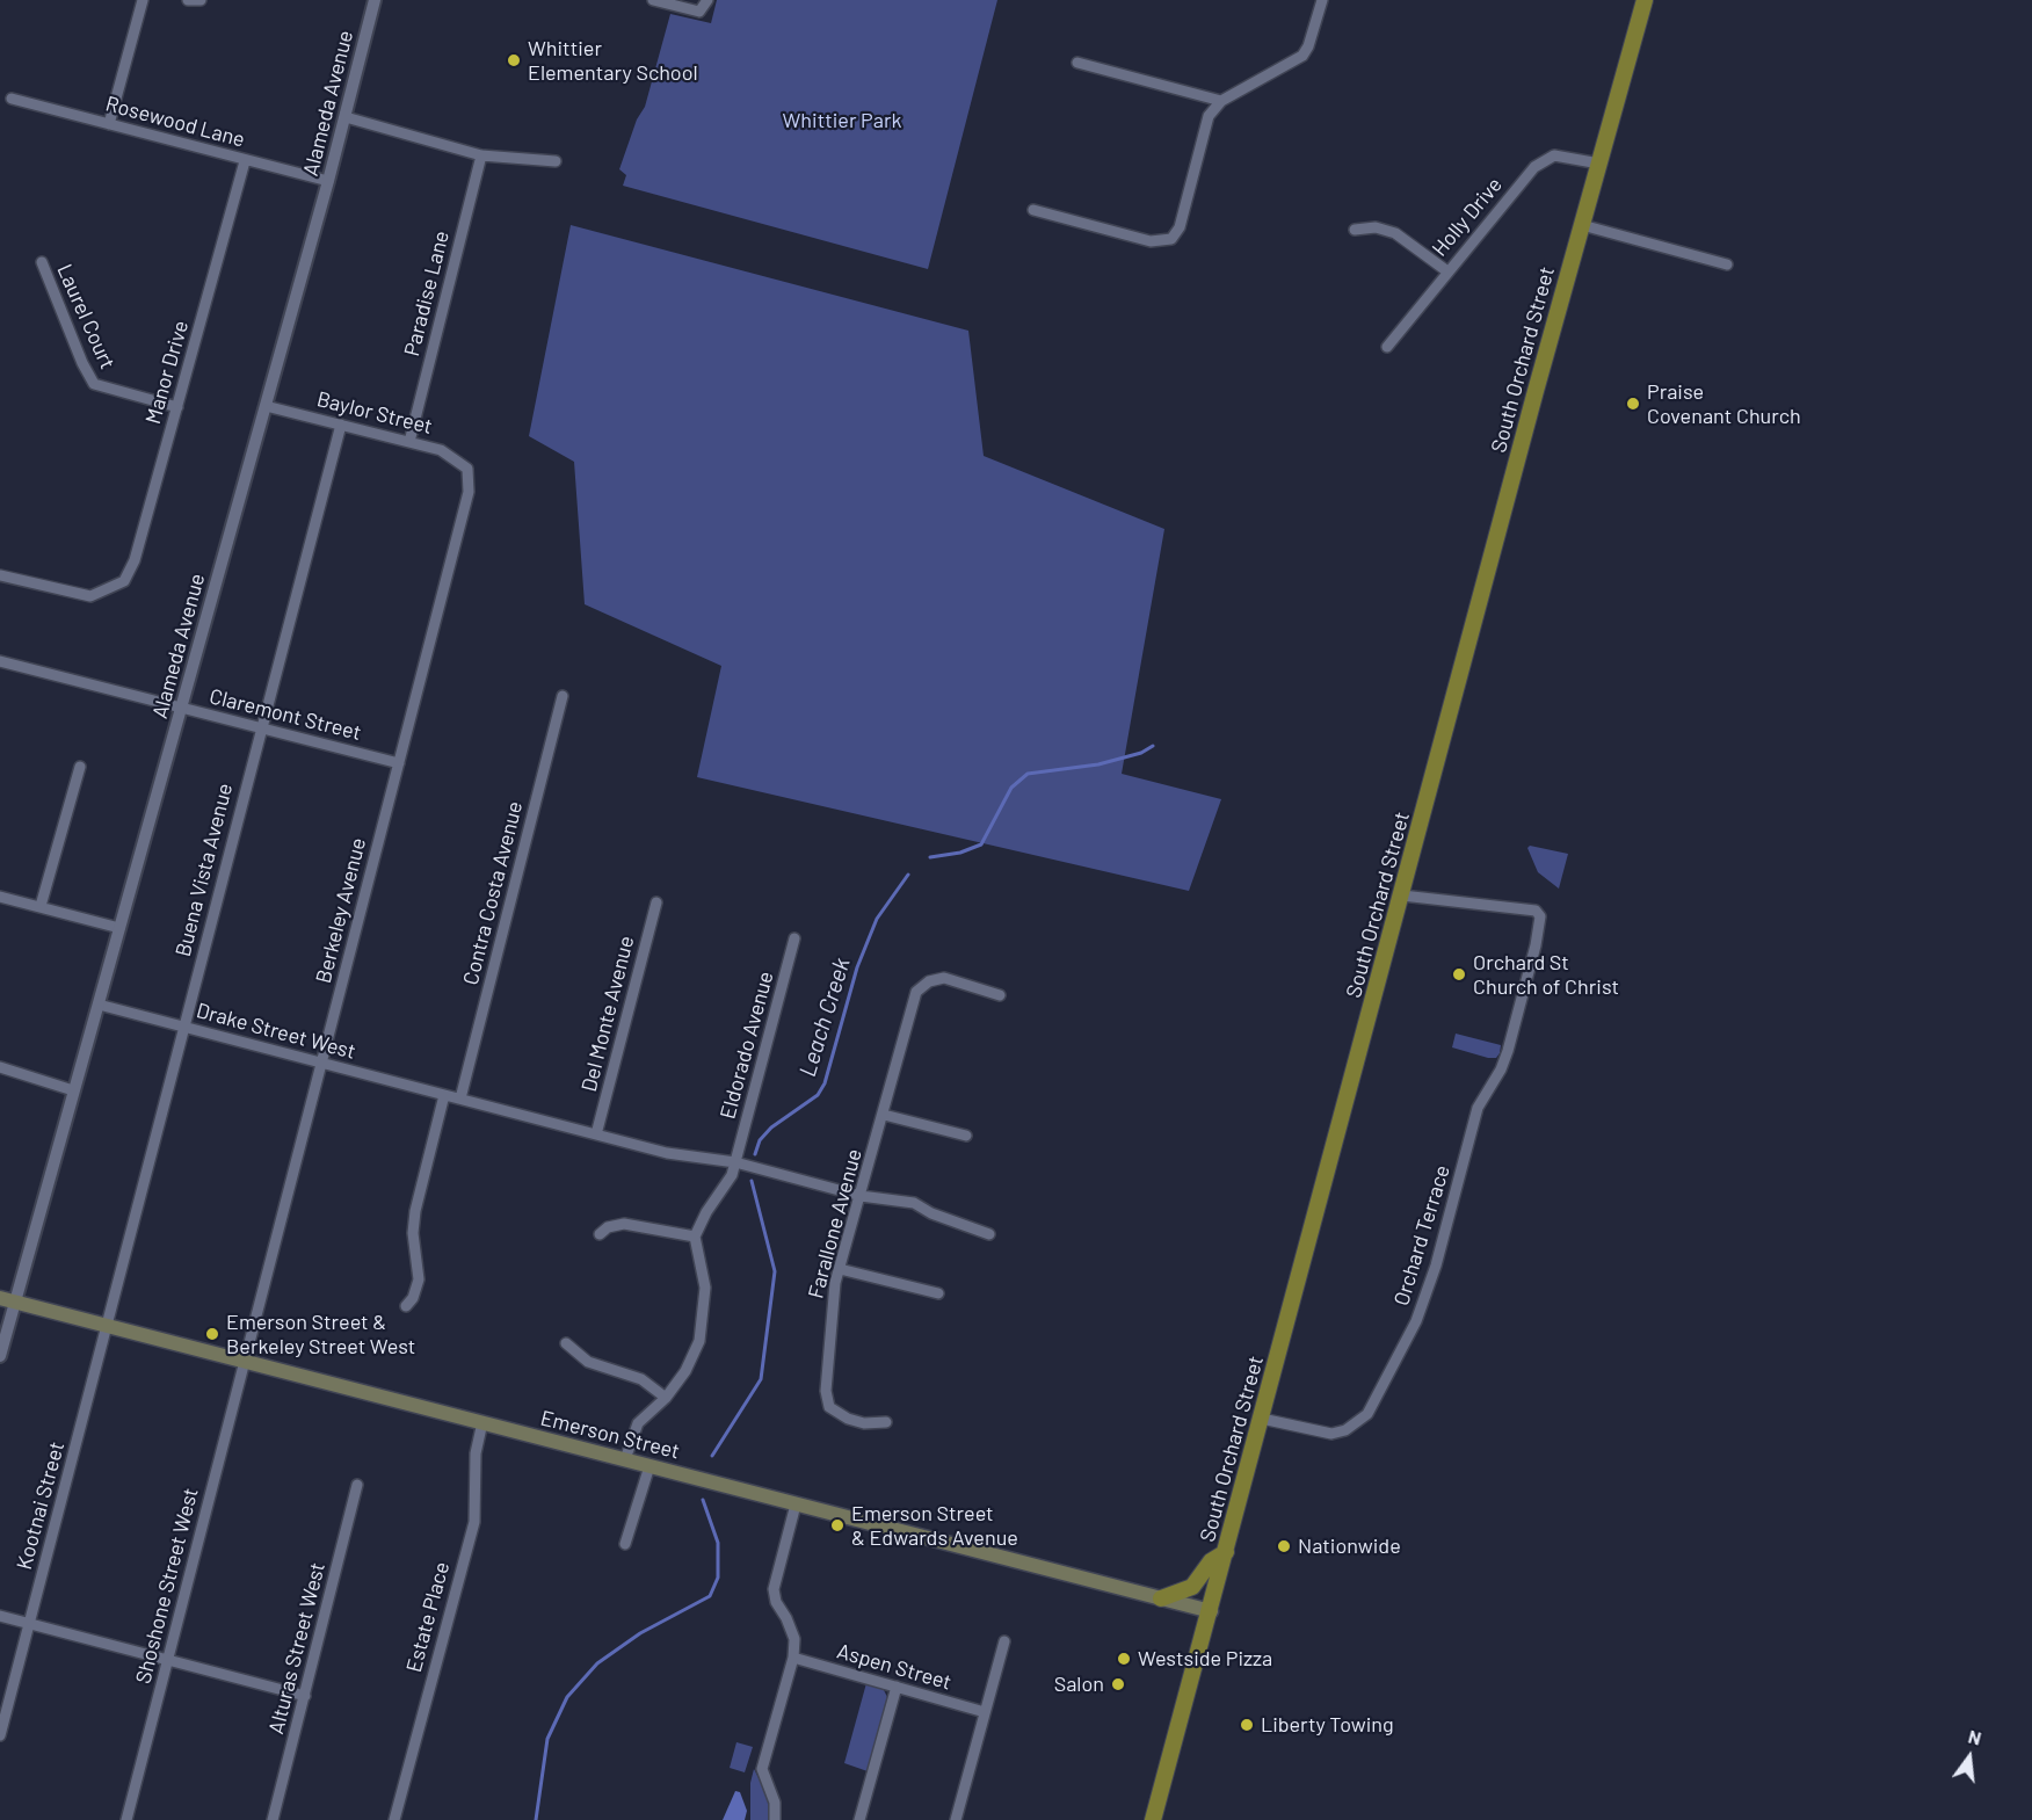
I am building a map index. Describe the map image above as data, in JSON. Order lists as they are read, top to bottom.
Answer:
{
  "streets": {
    "main road": ["South Orchard Street", "Emerson Street"],
    "street": [
      "Alameda Avenue",
      "Rosewood Lane",
      "Holly Drive",
      "Paradise Lane",
      "Laurel Court",
      "Manor Drive",
      "Baylor Street",
      "Claremont Street",
      "Buena Vista Avenue",
      "Contra Costa Avenue",
      "Berkeley Avenue",
      "Del Monte Avenue",
      "Drake Street West",
      "Eldorado Avenue",
      "Farallone Avenue",
      "Orchard Terrace",
      "Kootnai Street",
      "Shoshone Street West",
      "Estate Place",
      "Alturas Street West",
      "Aspen Street"
    ]
  },
  "crossings": [
    ["Alameda Avenue", "Rosewood Lane"],
    ["Alameda Avenue", "Baylor Street"],
    ["Alameda Avenue", "Claremont Street"],
    ["Alameda Avenue", "Drake Street West"],
    ["Alameda Avenue", "Emerson Street"],
    ["Rosewood Lane", "Manor Drive"],
    ["Holly Drive", "South Orchard Street"],
    ["Paradise Lane", "Baylor Street"],
    ["Laurel Court", "Manor Drive"],
    ["South Orchard Street", "Orchard Terrace"],
    ["South Orchard Street", "Emerson Street"],
    ["Baylor Street", "Buena Vista Avenue"],
    ["Baylor Street", "Berkeley Avenue"],
    ["Claremont Street", "Buena Vista Avenue"],
    ["Claremont Street", "Berkeley Avenue"],
    ["Buena Vista Avenue", "Drake Street West"],
    ["Buena Vista Avenue", "Emerson Street"],
    ["Buena Vista Avenue", "Kootnai Street"],
    ["Contra Costa Avenue", "Drake Street West"],
    ["Berkeley Avenue", "Drake Street West"],
    ["Berkeley Avenue", "Emerson Street"],
    ["Berkeley Avenue", "Shoshone Street West"],
    ["Emerson Street", "Kootnai Street"],
    ["Emerson Street", "Shoshone Street West"],
    ["Emerson Street", "Estate Place"]
  ],
  "water": ["Leach Creek"],
  "parks": ["Whittier Park"],
  "places": [
    "Whittier Elementary School",
    "Praise Covenant Church",
    "Orchard St Church of Christ",
    "Emerson Street & Berkeley Street West",
    "Emerson Street & Edwards Avenue",
    "Nationwide",
    "Westside Pizza",
    "Salon",
    "Liberty Towing"
  ],
  "north": "top"
}
